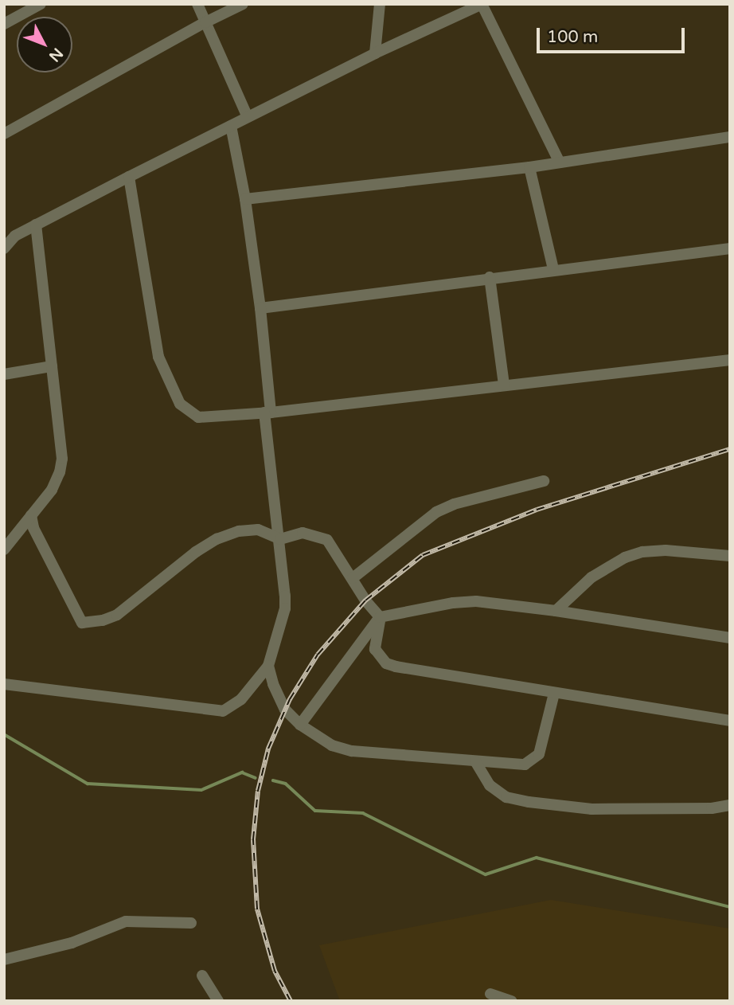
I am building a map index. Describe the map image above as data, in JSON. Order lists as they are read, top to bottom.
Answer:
{
  "scale_bar": "100 m",
  "north": "bottom right"
}
